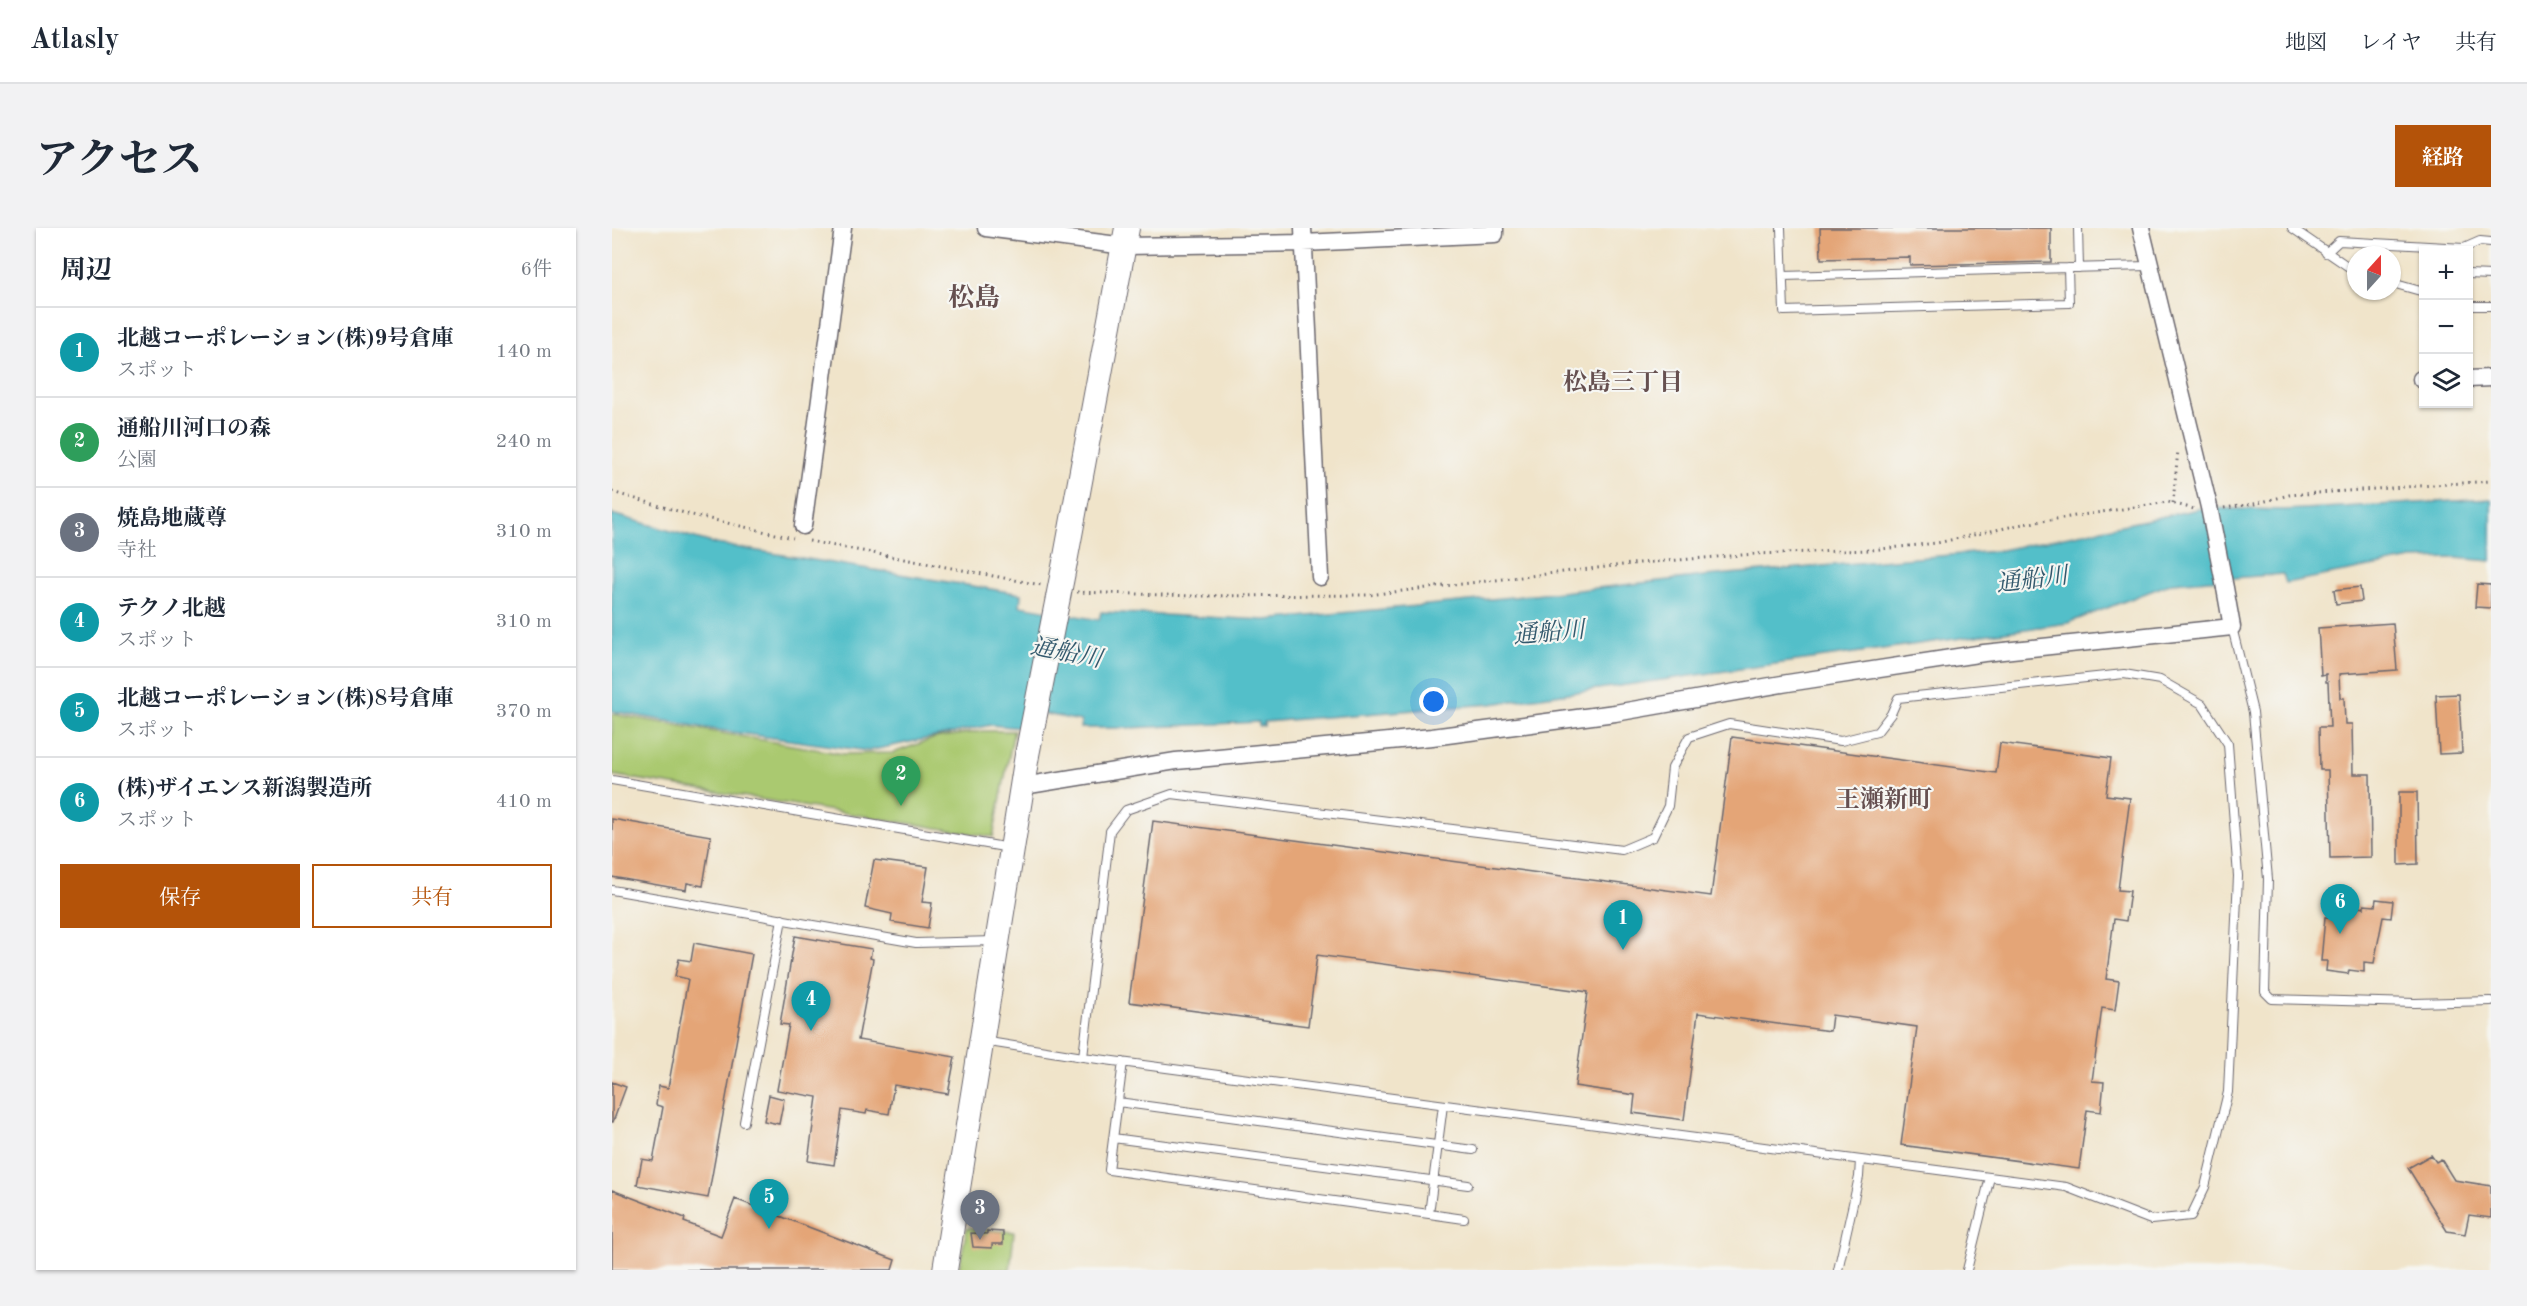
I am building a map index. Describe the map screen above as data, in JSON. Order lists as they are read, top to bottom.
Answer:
{
  "districts": ["松島", "松島三丁目", "王瀬新町"],
  "water": ["通船川"],
  "north": "top",
  "page": {
    "header": "Atlasly",
    "nav": ["地図", "レイヤ", "共有"],
    "title": "アクセス",
    "buttons": [
      "経路",
      ["保存", "共有"]
    ],
    "heading": ["周辺", "6件"],
    "map_buttons": ["+", "−"],
    "list": [
      {
        "mark": "1",
        "name": "北越コーポレーション(株)9号倉庫",
        "note": "スポット",
        "value": "140 m"
      },
      {
        "mark": "2",
        "name": "通船川河口の森",
        "note": "公園",
        "value": "240 m"
      },
      {
        "mark": "3",
        "name": "焼島地蔵尊",
        "note": "寺社",
        "value": "310 m"
      },
      {
        "mark": "4",
        "name": "テクノ北越",
        "note": "スポット",
        "value": "310 m"
      },
      {
        "mark": "5",
        "name": "北越コーポレーション(株)8号倉庫",
        "note": "スポット",
        "value": "370 m"
      },
      {
        "mark": "6",
        "name": "(株)ザイエンス新潟製造所",
        "note": "スポット",
        "value": "410 m"
      }
    ],
    "pins": [
      "2",
      "6",
      "1",
      "4",
      "5",
      "3"
    ]
  }
}
